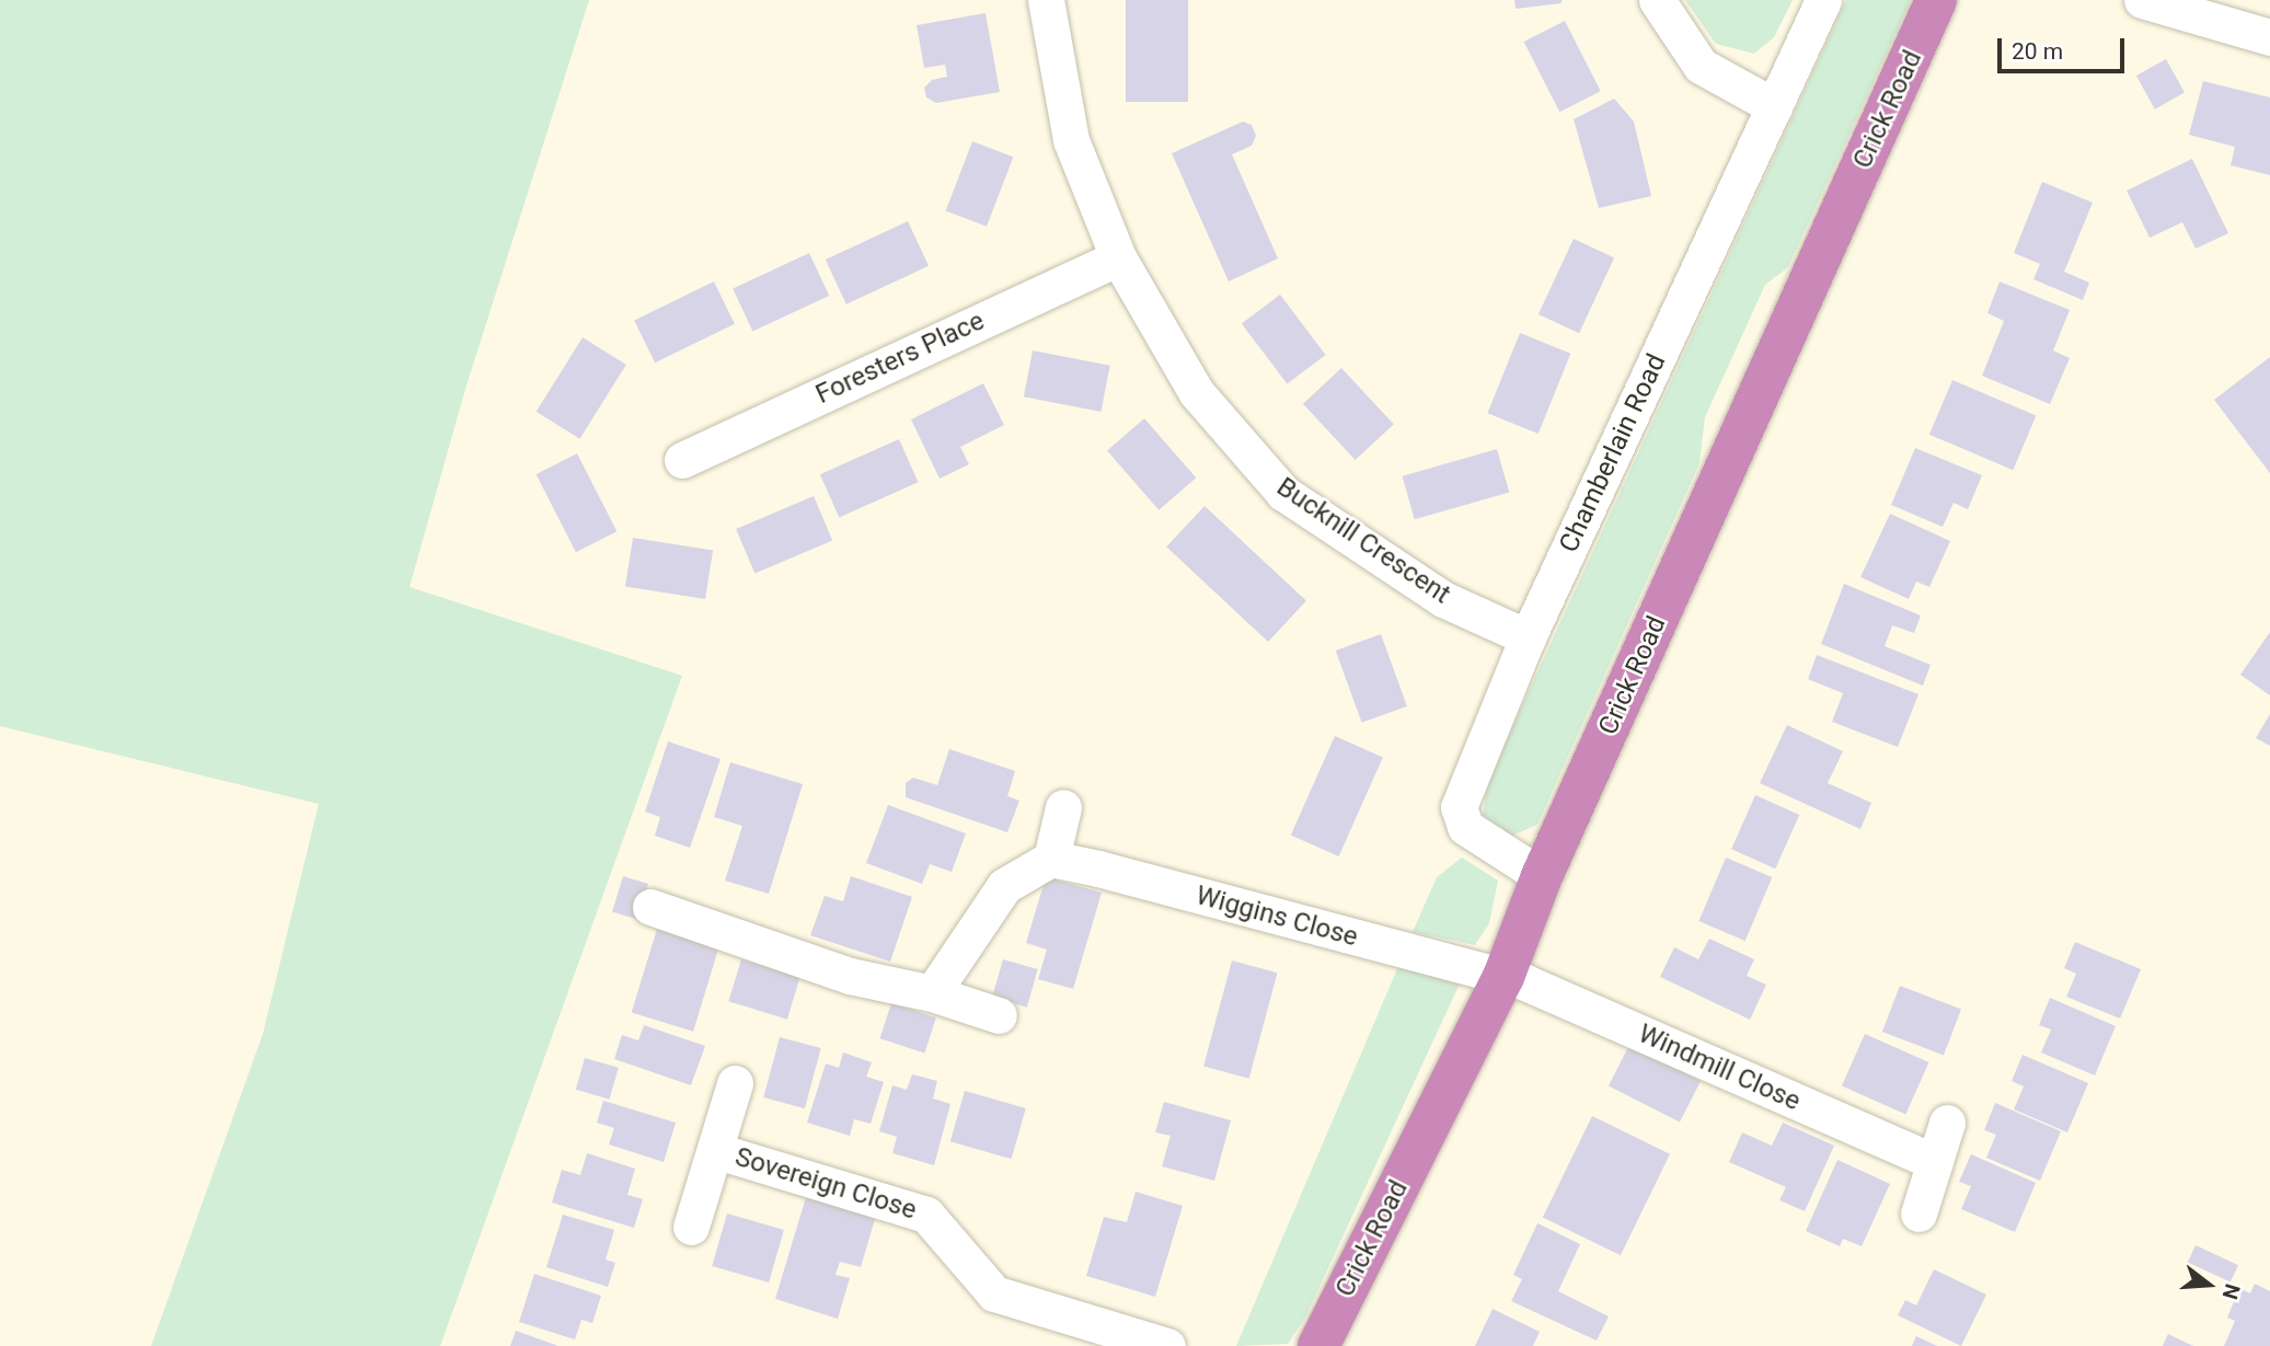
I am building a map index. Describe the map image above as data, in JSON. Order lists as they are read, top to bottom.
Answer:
{
  "streets": {
    "highway": ["Crick Road"],
    "street": [
      "Foresters Place",
      "Chamberlain Road",
      "Bucknill Crescent",
      "Wiggins Close",
      "Windmill Close",
      "Sovereign Close"
    ]
  },
  "crossings": [
    ["Crick Road", "Chamberlain Road"],
    ["Crick Road", "Wiggins Close"],
    ["Crick Road", "Windmill Close"],
    ["Foresters Place", "Bucknill Crescent"],
    ["Chamberlain Road", "Bucknill Crescent"],
    ["Wiggins Close", "Windmill Close"]
  ],
  "scale_bar": "20 m",
  "north": "right"
}
